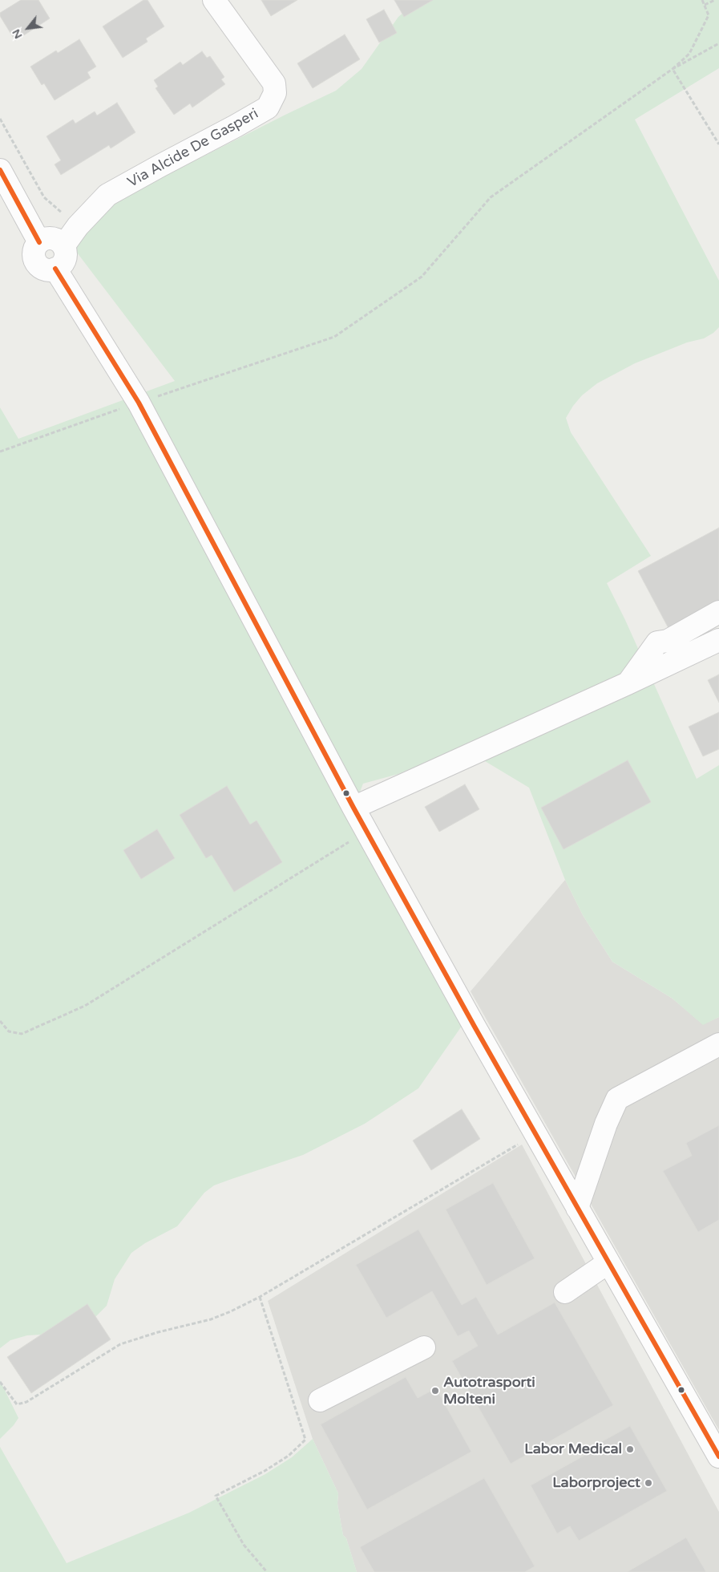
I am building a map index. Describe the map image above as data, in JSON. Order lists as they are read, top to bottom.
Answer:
{
  "streets": {
    "street": ["Via Alcide De Gasperi"]
  },
  "places": ["Autotrasporti Molteni", "Labor Medical", "Laborproject"],
  "north": "bottom left"
}
